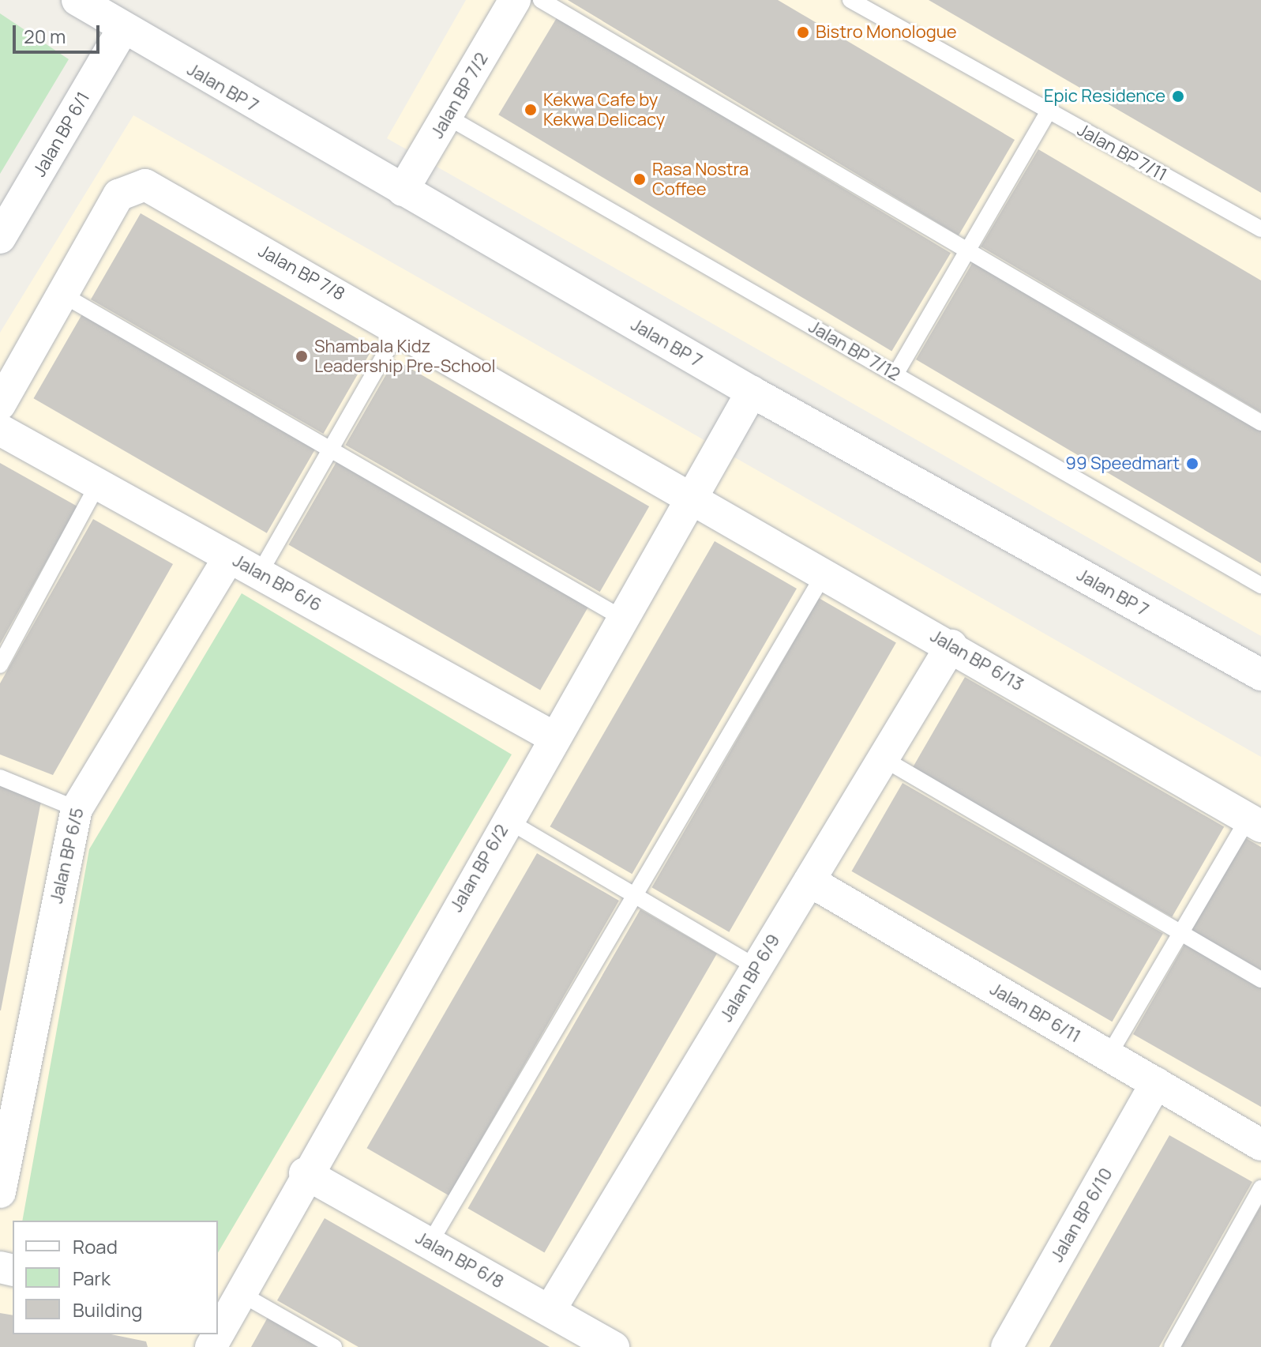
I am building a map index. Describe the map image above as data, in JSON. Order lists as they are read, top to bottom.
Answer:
{
  "streets": {
    "street": [
      "Jalan BP 7",
      "Jalan BP 7/2",
      "Jalan BP 6/1",
      "Jalan BP 7/8",
      "Jalan BP 6/6",
      "Jalan BP 6/13",
      "Jalan BP 6/5",
      "Jalan BP 6/2",
      "Jalan BP 6/9",
      "Jalan BP 6/11",
      "Jalan BP 6/10",
      "Jalan BP 6/8"
    ],
    "lane": ["Jalan BP 7/11", "Jalan BP 7/12"]
  },
  "crossings": [
    ["Jalan BP 7", "Jalan BP 7/2"],
    ["Jalan BP 7", "Jalan BP 6/1"],
    ["Jalan BP 7", "Jalan BP 6/2"],
    ["Jalan BP 7/2", "Jalan BP 7/12"],
    ["Jalan BP 7/8", "Jalan BP 6/13"],
    ["Jalan BP 7/8", "Jalan BP 6/2"],
    ["Jalan BP 6/6", "Jalan BP 6/5"],
    ["Jalan BP 6/6", "Jalan BP 6/2"],
    ["Jalan BP 6/13", "Jalan BP 6/2"],
    ["Jalan BP 6/13", "Jalan BP 6/9"],
    ["Jalan BP 6/2", "Jalan BP 6/8"],
    ["Jalan BP 6/9", "Jalan BP 6/11"],
    ["Jalan BP 6/9", "Jalan BP 6/8"],
    ["Jalan BP 6/11", "Jalan BP 6/10"]
  ],
  "places": [
    "Bistro Monologue",
    "Epic Residence",
    "Kekwa Cafe by Kekwa Delicacy",
    "Rasa Nostra Coffee",
    "Shambala Kidz Leadership Pre-School",
    "99 Speedmart"
  ],
  "legend": ["Road", "Park", "Building"],
  "scale_bar": "20 m"
}
